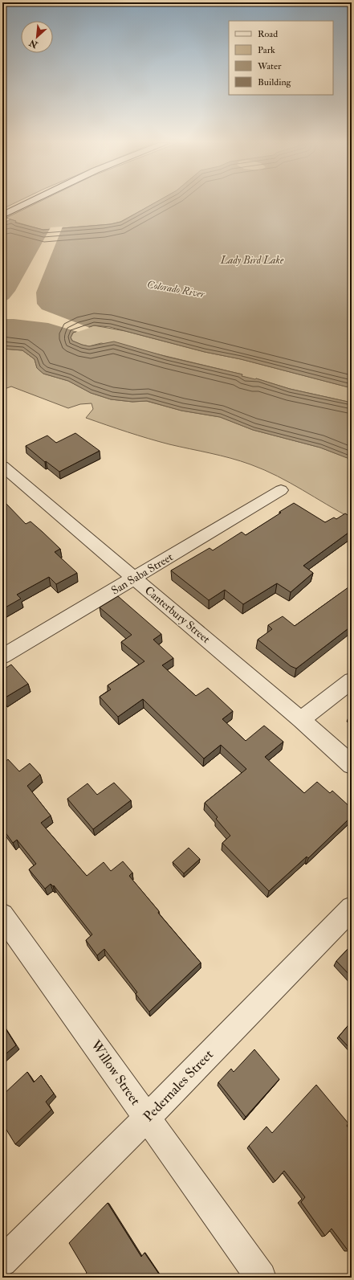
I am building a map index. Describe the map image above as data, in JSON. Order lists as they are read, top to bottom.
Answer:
{
  "streets": {
    "street": [
      "San Saba Street",
      "Canterbury Street",
      "Willow Street",
      "Pedernales Street"
    ]
  },
  "crossings": [
    ["San Saba Street", "Canterbury Street"],
    ["Willow Street", "Pedernales Street"]
  ],
  "water": ["Lady Bird Lake", "Colorado River"],
  "legend": [
    "Road",
    "Park",
    "Water",
    "Building"
  ],
  "north": "bottom left"
}
